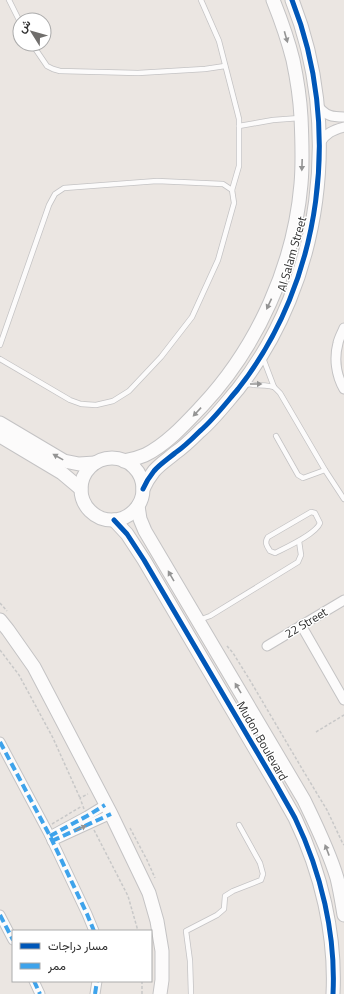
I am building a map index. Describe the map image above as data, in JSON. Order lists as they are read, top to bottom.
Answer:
{
  "streets": {
    "street": ["Al Salam Street", "22 Street", "Mudon Boulevard"]
  },
  "crossings": [
    ["Al Salam Street", "Mudon Boulevard"]
  ],
  "legend": ["مسار دراجات", "ممر"],
  "north": "top left"
}
